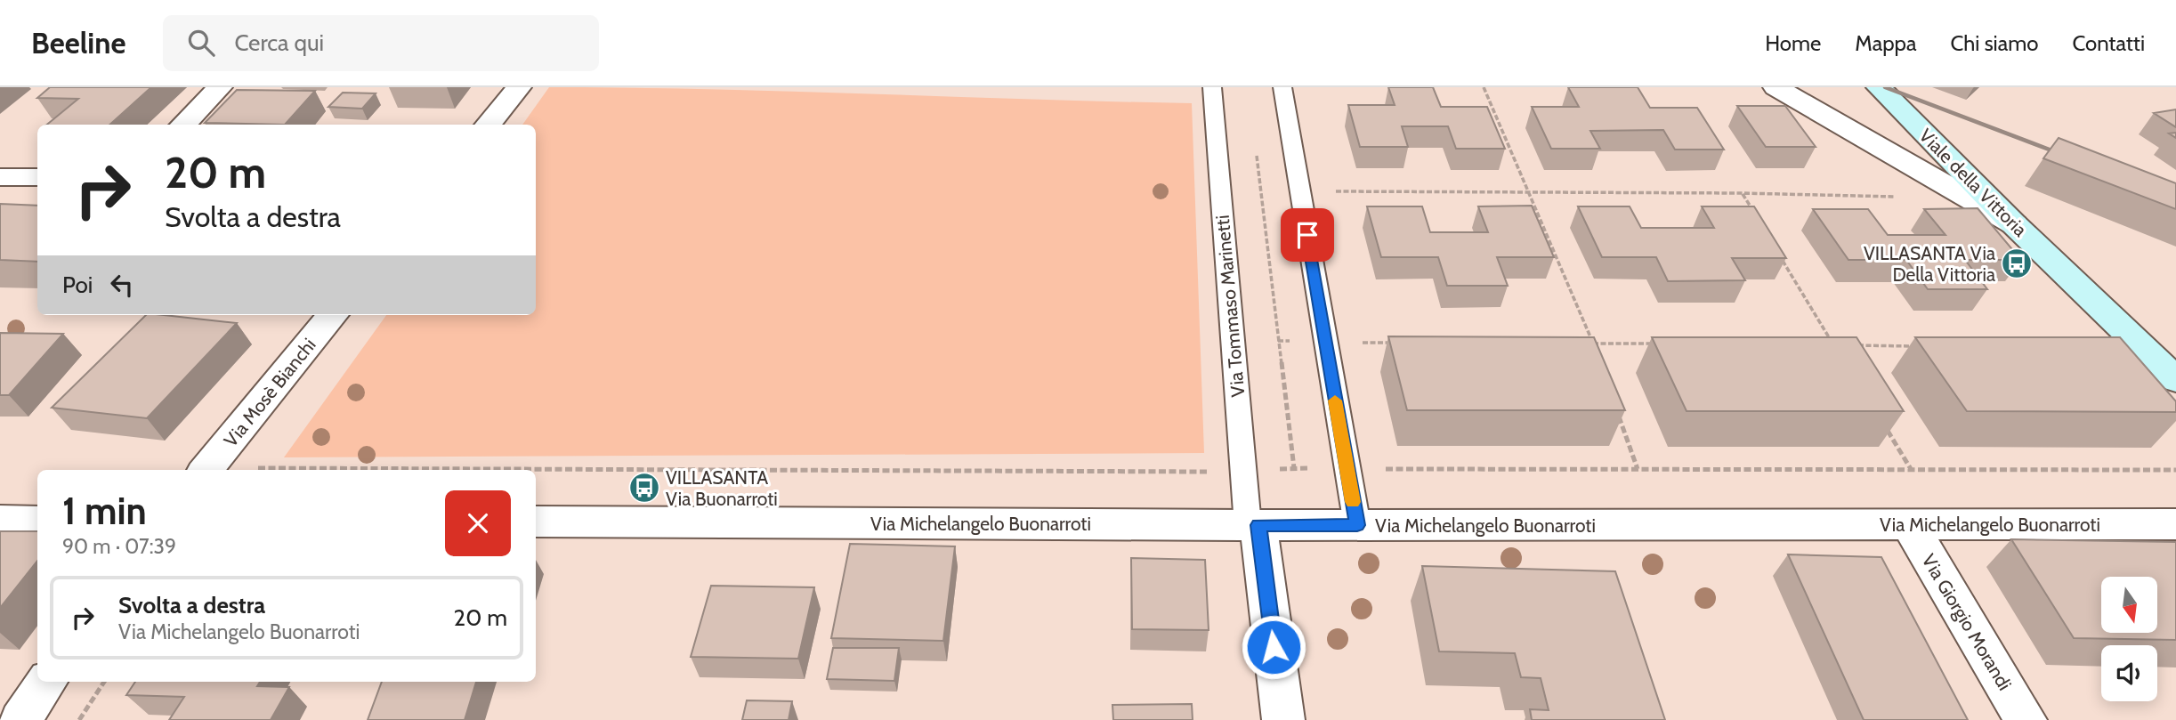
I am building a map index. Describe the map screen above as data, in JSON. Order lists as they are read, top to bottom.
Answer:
{
  "streets": {
    "street": [
      "Viale della Vittoria",
      "Via Mosè Bianchi",
      "Via Michelangelo Buonarroti",
      "Via Giorgio Morandi"
    ],
    "lane": ["Via Tommaso Marinetti"]
  },
  "crossings": [
    ["Via Tommaso Marinetti", "Via Michelangelo Buonarroti"],
    ["Via Michelangelo Buonarroti", "Via Giorgio Morandi"]
  ],
  "places": {
    "bus stop": ["VILLASANTA Via Della Vittoria", "VILLASANTA Via Buonarroti"]
  },
  "north": "bottom",
  "page": {
    "header": "Beeline",
    "search": "Cerca qui",
    "nav": [
      "Home",
      "Mappa",
      "Chi siamo",
      "Contatti"
    ],
    "turn": ["20 m", "Svolta a destra"],
    "then": "Poi",
    "heading": ["1 min", "90 m · 07:39"],
    "list": [
      {
        "name": "Svolta a destra",
        "note": "Via Michelangelo Buonarroti",
        "value": "20 m"
      }
    ]
  }
}
